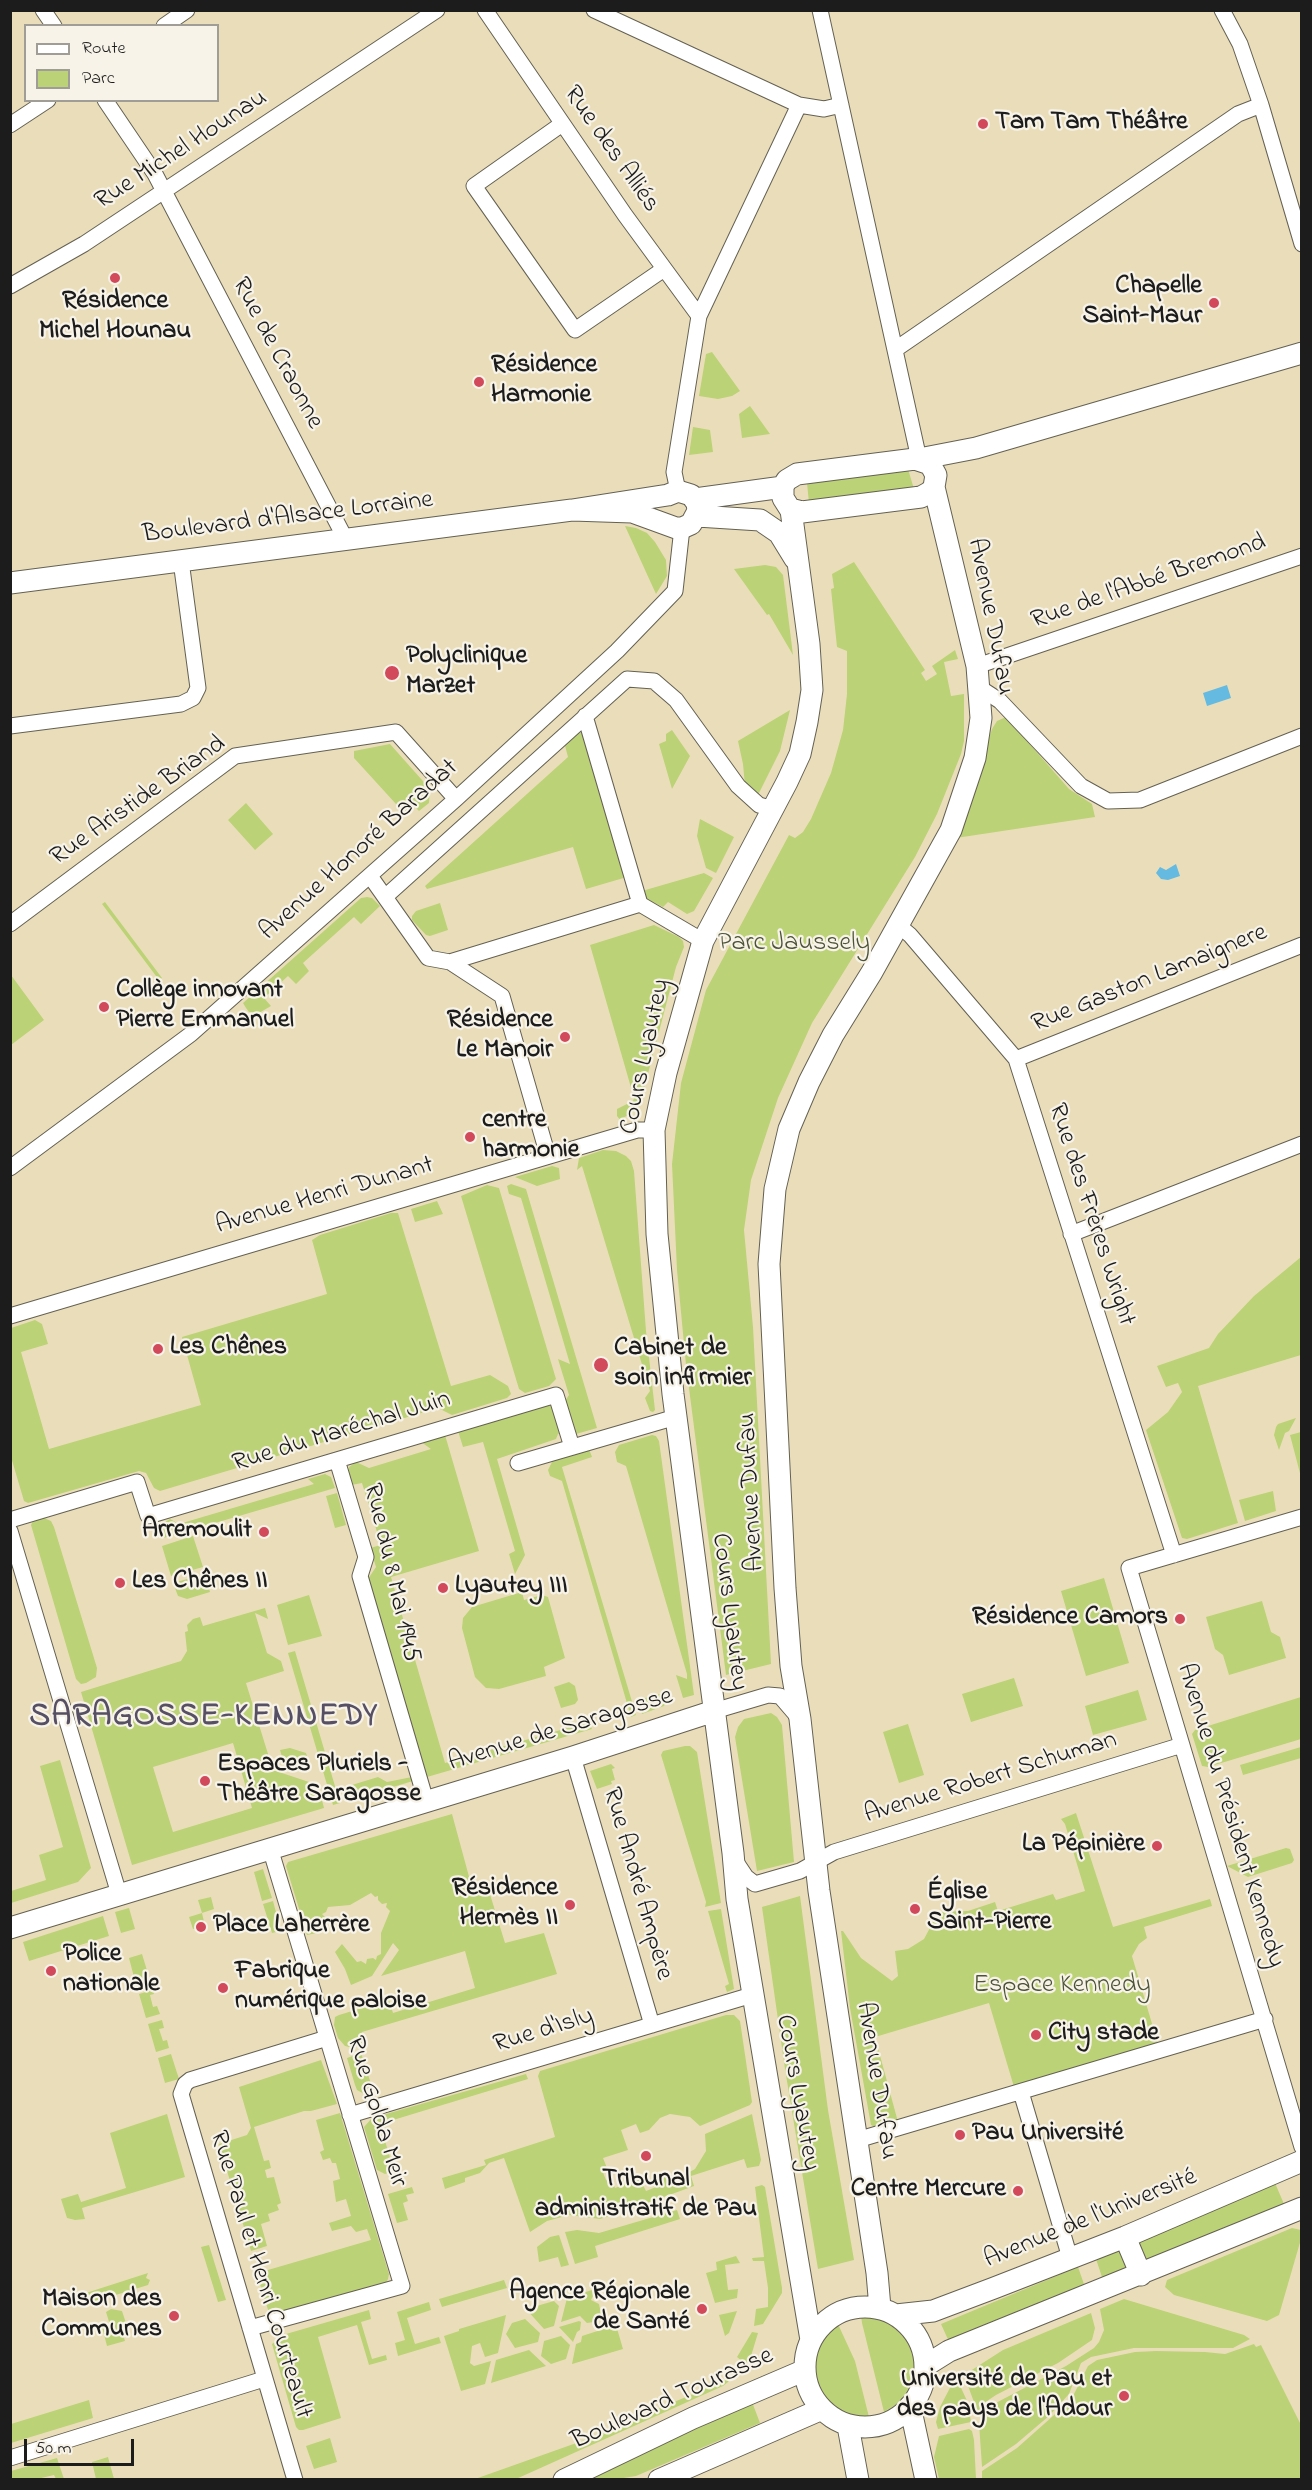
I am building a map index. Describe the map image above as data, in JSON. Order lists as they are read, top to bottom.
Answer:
{
  "streets": {
    "main road": [
      "Boulevard d'Alsace Lorraine",
      "Avenue Dufau",
      "Cours Lyautey",
      "Avenue de Saragosse",
      "Avenue de l'Université",
      "Boulevard Tourasse"
    ],
    "street": [
      "Rue des Alliés",
      "Rue Michel Hounau",
      "Rue de Craonne",
      "Rue de l'Abbé Bremond",
      "Rue Aristide Briand",
      "Avenue Honoré Baradat",
      "Rue Gaston Lamaignere",
      "Avenue Henri Dunant",
      "Rue des Frères Wright",
      "Rue du Maréchal Juin",
      "Rue du 8 Mai 1945",
      "Avenue Robert Schuman",
      "Avenue du Président Kennedy",
      "Rue André Ampère",
      "Rue d'Isly",
      "Rue Golda Meir",
      "Rue Paul et Henri Courteault"
    ]
  },
  "crossings": [
    ["Rue des Alliés", "Avenue Honoré Baradat"],
    ["Rue Michel Hounau", "Rue de Craonne"],
    ["Rue de Craonne", "Boulevard d'Alsace Lorraine"],
    ["Boulevard d'Alsace Lorraine", "Avenue Dufau"],
    ["Boulevard d'Alsace Lorraine", "Avenue Honoré Baradat"],
    ["Boulevard d'Alsace Lorraine", "Cours Lyautey"],
    ["Rue de l'Abbé Bremond", "Avenue Dufau"],
    ["Avenue Dufau", "Cours Lyautey"],
    ["Avenue Dufau", "Rue des Frères Wright"],
    ["Avenue Dufau", "Avenue Robert Schuman"],
    ["Avenue Dufau", "Avenue de l'Université"],
    ["Avenue Dufau", "Boulevard Tourasse"],
    ["Rue Aristide Briand", "Avenue Honoré Baradat"],
    ["Rue Gaston Lamaignere", "Rue des Frères Wright"],
    ["Cours Lyautey", "Avenue Henri Dunant"],
    ["Cours Lyautey", "Avenue de Saragosse"],
    ["Cours Lyautey", "Rue d'Isly"],
    ["Cours Lyautey", "Avenue de l'Université"],
    ["Cours Lyautey", "Boulevard Tourasse"],
    ["Rue des Frères Wright", "Avenue du Président Kennedy"],
    ["Rue du Maréchal Juin", "Rue du 8 Mai 1945"],
    ["Rue du 8 Mai 1945", "Avenue de Saragosse"],
    ["Avenue de Saragosse", "Rue André Ampère"],
    ["Avenue de Saragosse", "Rue Golda Meir"],
    ["Avenue Robert Schuman", "Avenue du Président Kennedy"],
    ["Rue André Ampère", "Rue d'Isly"],
    ["Rue d'Isly", "Rue Golda Meir"],
    ["Rue Golda Meir", "Rue Paul et Henri Courteault"],
    ["Avenue de l'Université", "Boulevard Tourasse"]
  ],
  "districts": ["SARAGOSSE-KENNEDY"],
  "parks": ["Parc Jaussely", "Espace Kennedy"],
  "places": [
    "Tam Tam Théâtre",
    "Résidence Michel Hounau",
    "Chapelle Saint-Maur",
    "Résidence Harmonie",
    "Polyclinique Marzet",
    "Collège innovant Pierre Emmanuel",
    "Résidence Le Manoir",
    "centre harmonie",
    "Les Chênes",
    "Cabinet de soin infirmier",
    "Arremoulit",
    "Les Chênes II",
    "Lyautey III",
    "Résidence Camors",
    "Espaces Pluriels - Théâtre Saragosse",
    "La Pépinière",
    "Résidence Hermès II",
    "Église Saint-Pierre",
    "Place Laherrère",
    "Police nationale",
    "Fabrique numérique paloise",
    "City stade",
    "Pau Université",
    "Tribunal administratif de Pau",
    "Centre Mercure",
    "Agence Régionale de Santé",
    "Maison des Communes",
    "Université de Pau et des pays de l'Adour"
  ],
  "legend": ["Route", "Parc"],
  "scale_bar": "50 m"
}
